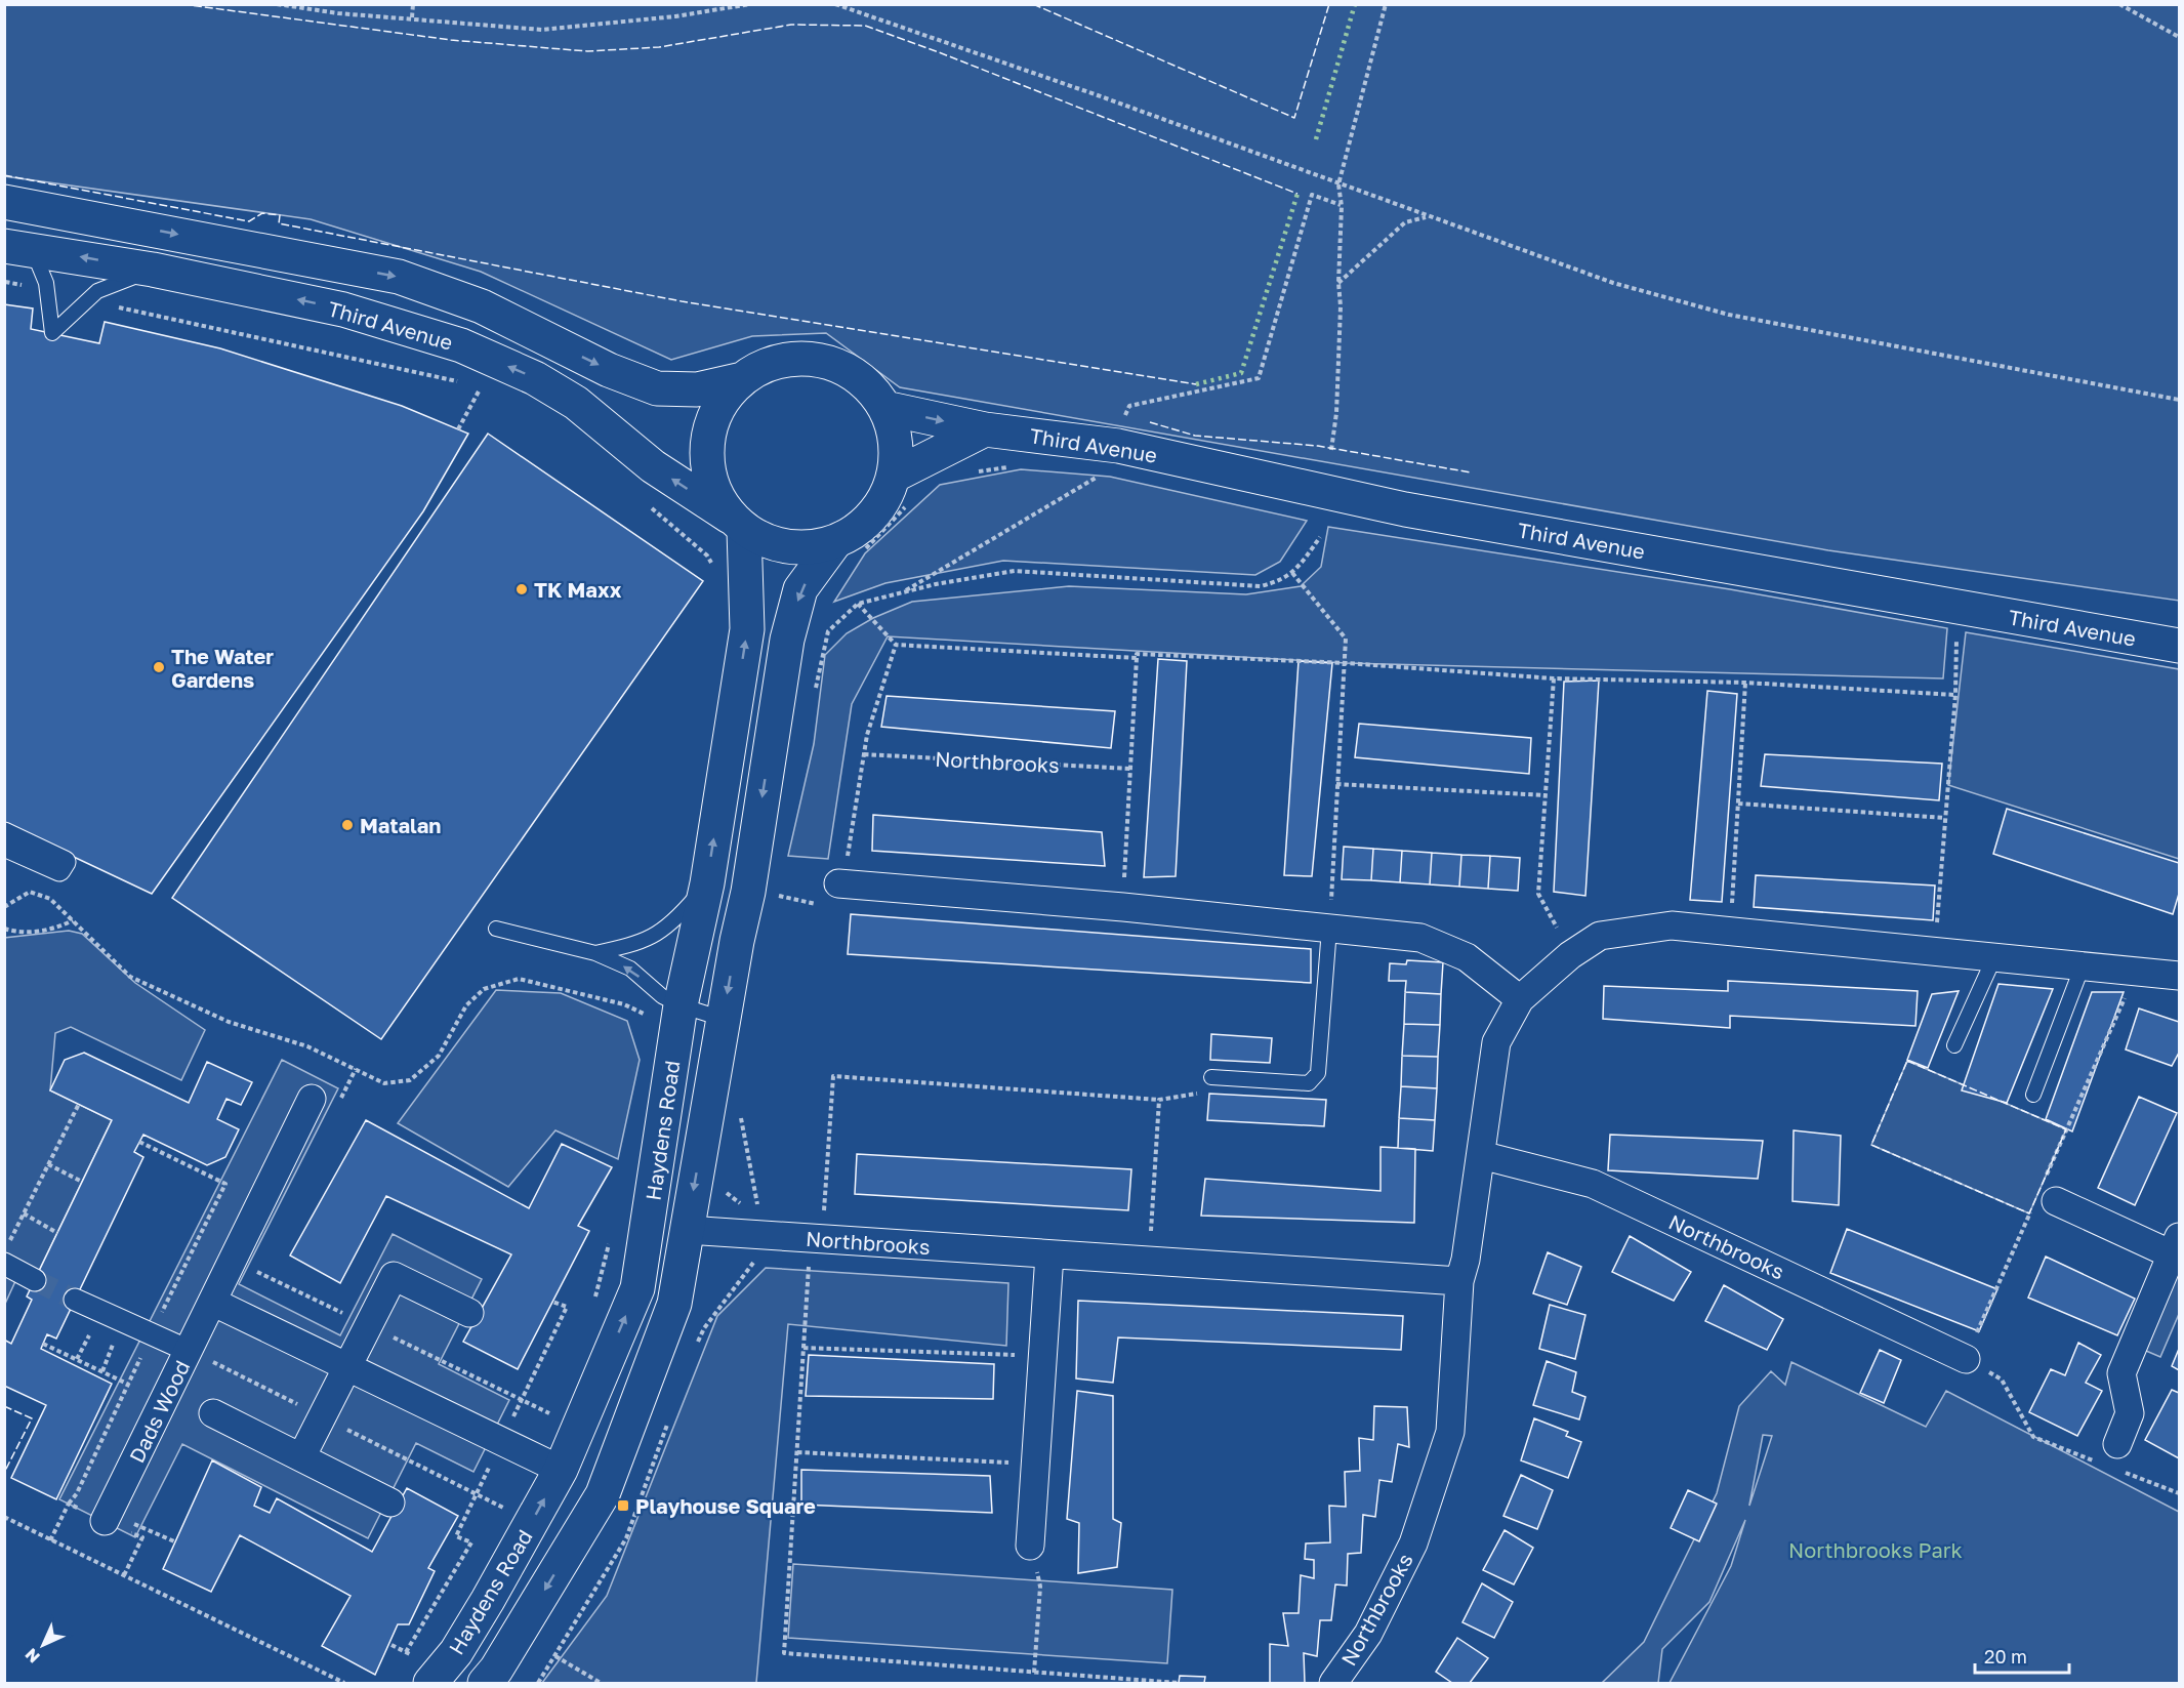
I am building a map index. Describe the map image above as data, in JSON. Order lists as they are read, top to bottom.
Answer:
{
  "streets": {
    "main road": ["Third Avenue", "Haydens Road"],
    "street": ["Northbrooks", "Dads Wood"]
  },
  "crossings": [
    ["Third Avenue", "Haydens Road"],
    ["Northbrooks", "Haydens Road"]
  ],
  "parks": ["Northbrooks Park"],
  "places": {
    "other": ["TK Maxx", "The Water Gardens", "Matalan"],
    "transit": ["Playhouse Square"]
  },
  "scale_bar": "20 m",
  "north": "bottom left"
}
